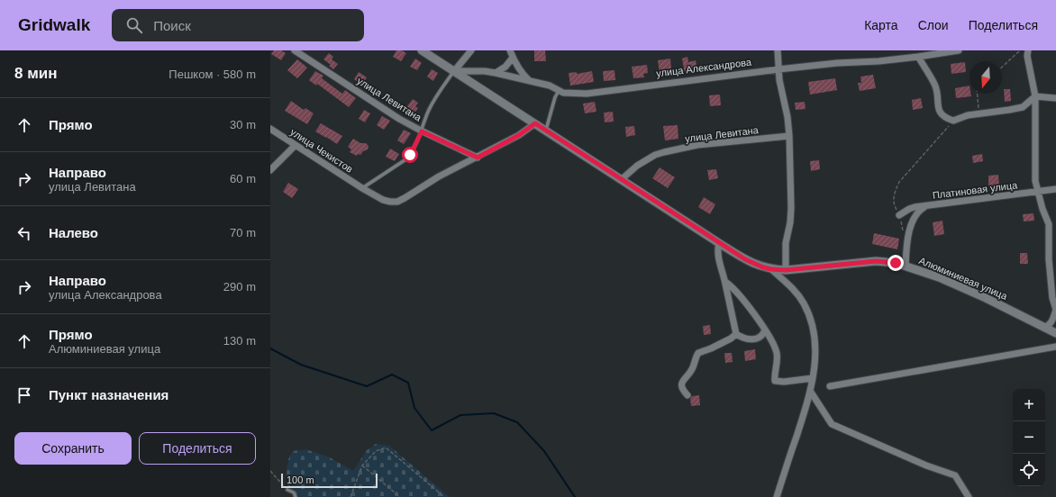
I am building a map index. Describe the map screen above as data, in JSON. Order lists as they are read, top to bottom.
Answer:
{
  "streets": {
    "street": [
      "улица Александрова",
      "улица Левитана",
      "улица Чекистов",
      "Платиновая улица",
      "Алюминиевая улица"
    ]
  },
  "crossings": [
    ["улица Левитана", "улица Чекистов"]
  ],
  "scale_bar": "100 m",
  "north": "bottom",
  "page": {
    "header": "Gridwalk",
    "search": "Поиск",
    "nav": ["Карта", "Слои", "Поделиться"],
    "heading": ["8 мин", "Пешком · 580 m"],
    "list": [
      ["Прямо", "30 m"],
      ["Направо", "улица Левитана", "60 m"],
      ["Налево", "70 m"],
      ["Направо", "улица Александрова", "290 m"],
      ["Прямо", "Алюминиевая улица", "130 m"],
      "Пункт назначения"
    ],
    "map_buttons": ["+", "−"],
    "buttons": ["Сохранить", "Поделиться"],
    "scale": "100 m"
  }
}
